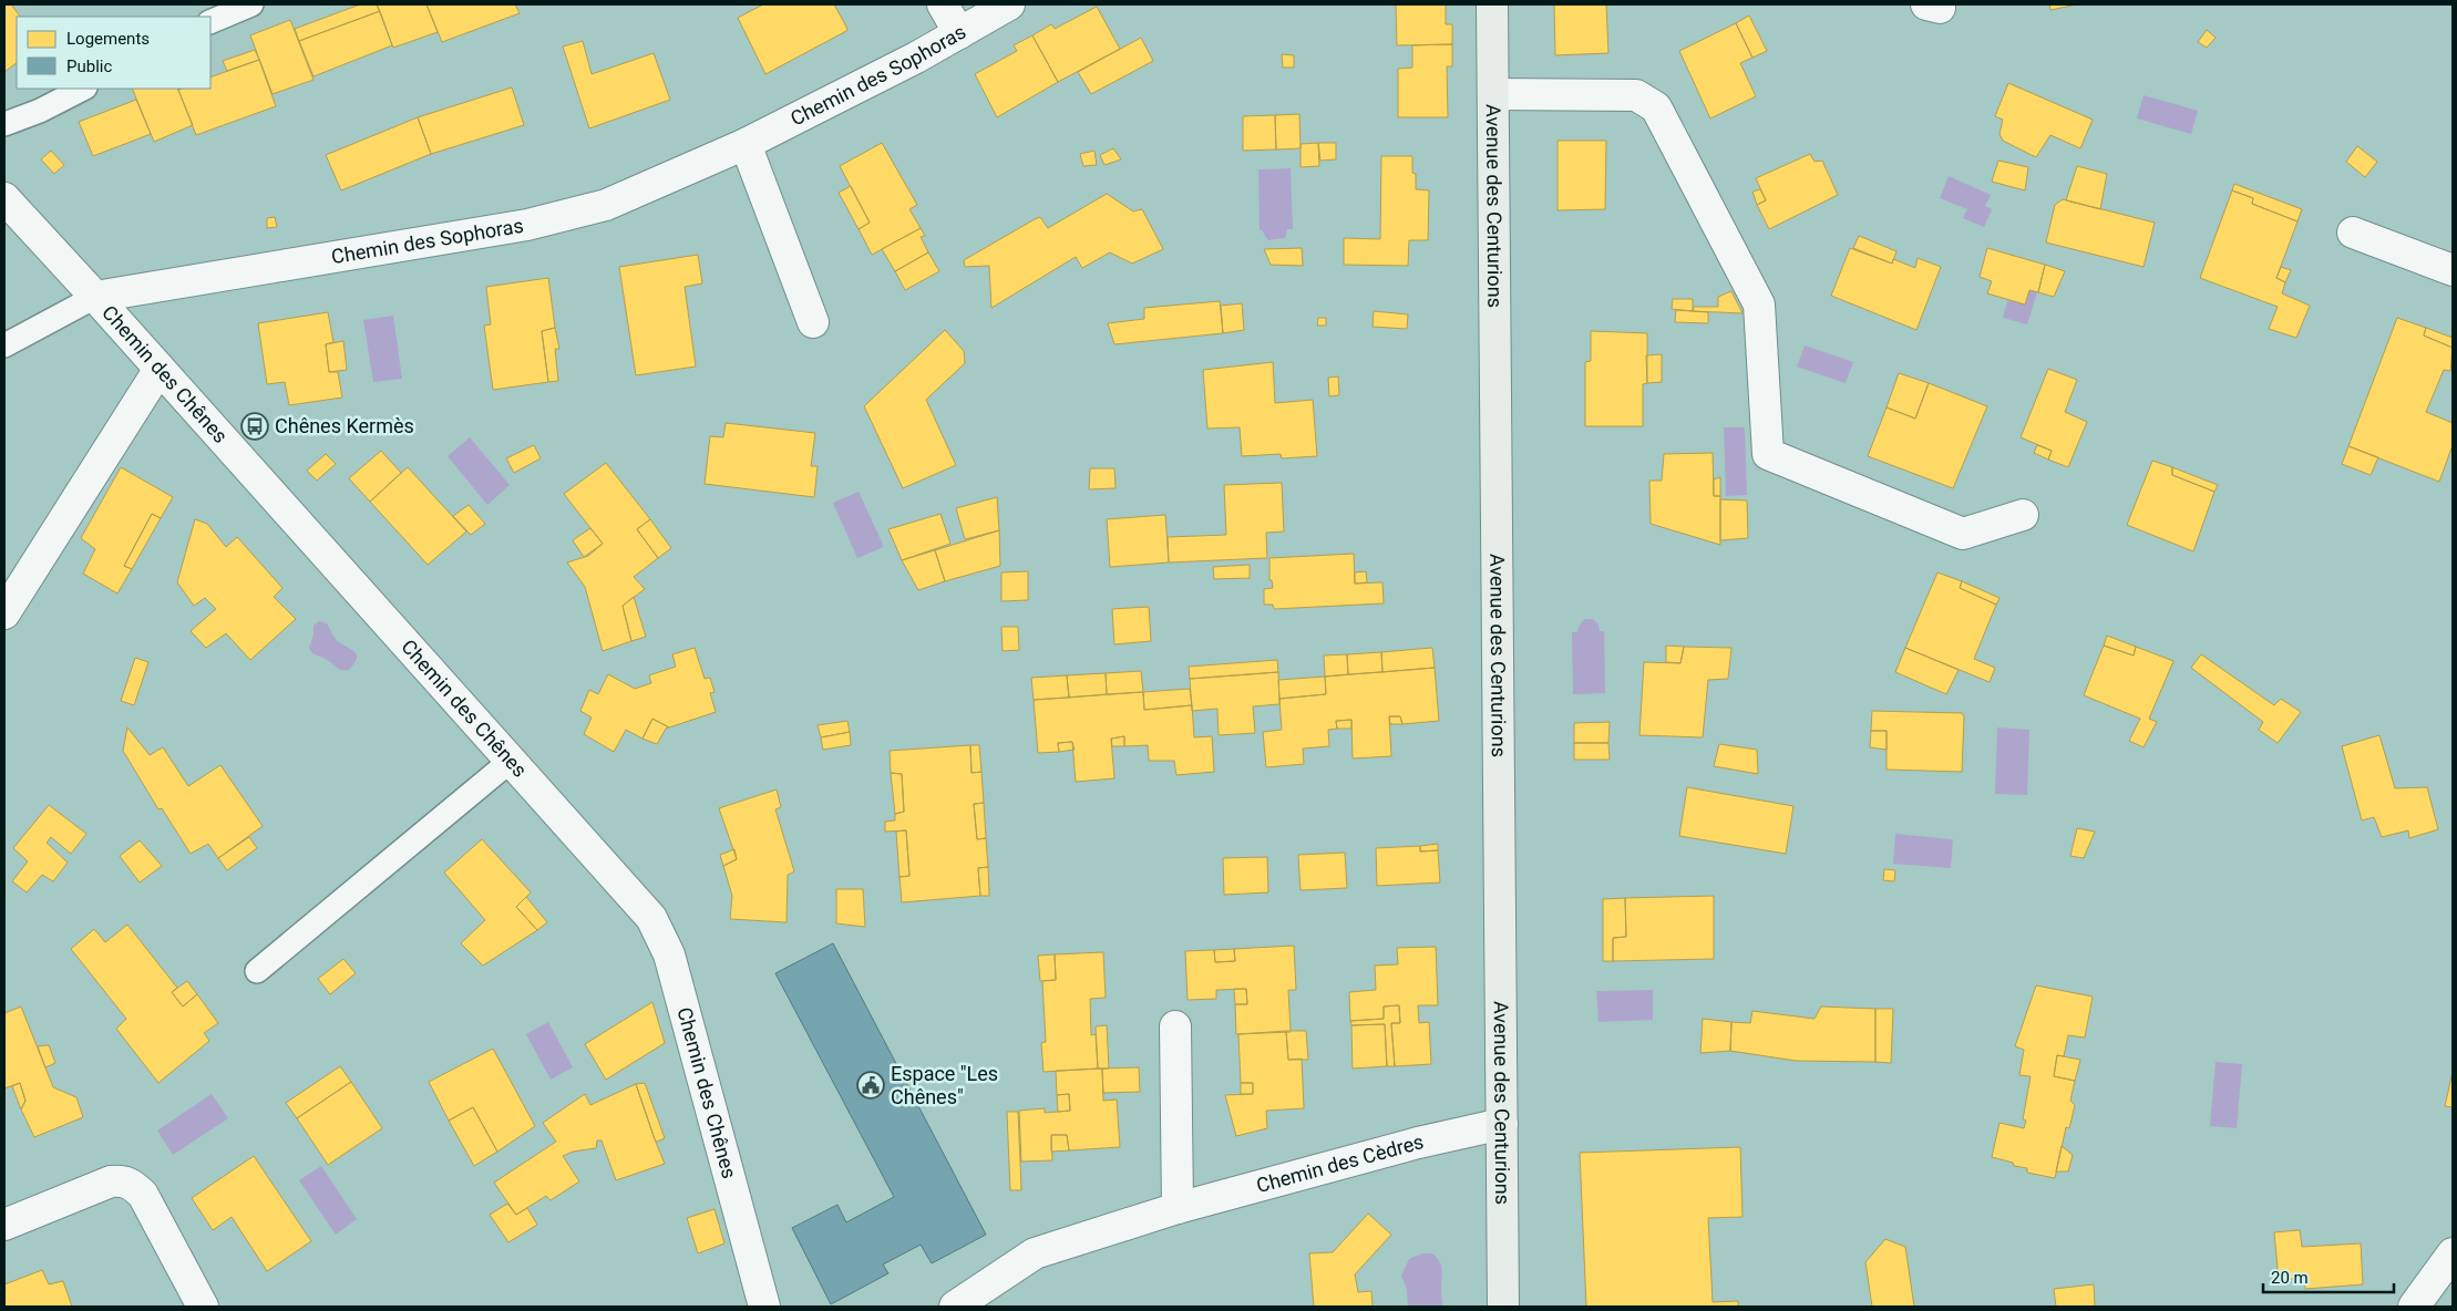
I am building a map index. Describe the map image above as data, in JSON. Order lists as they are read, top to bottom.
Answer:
{
  "streets": {
    "street": [
      "Chemin des Sophoras",
      "Avenue des Centurions",
      "Chemin des Chênes",
      "Chemin des Cèdres"
    ]
  },
  "crossings": [
    ["Chemin des Sophoras", "Chemin des Chênes"],
    ["Avenue des Centurions", "Chemin des Cèdres"]
  ],
  "places": {
    "bus stop": ["Chênes Kermès"],
    "public building": ["Espace \"Les Chênes\""]
  },
  "legend": ["Logements", "Public"],
  "scale_bar": "20 m"
}
